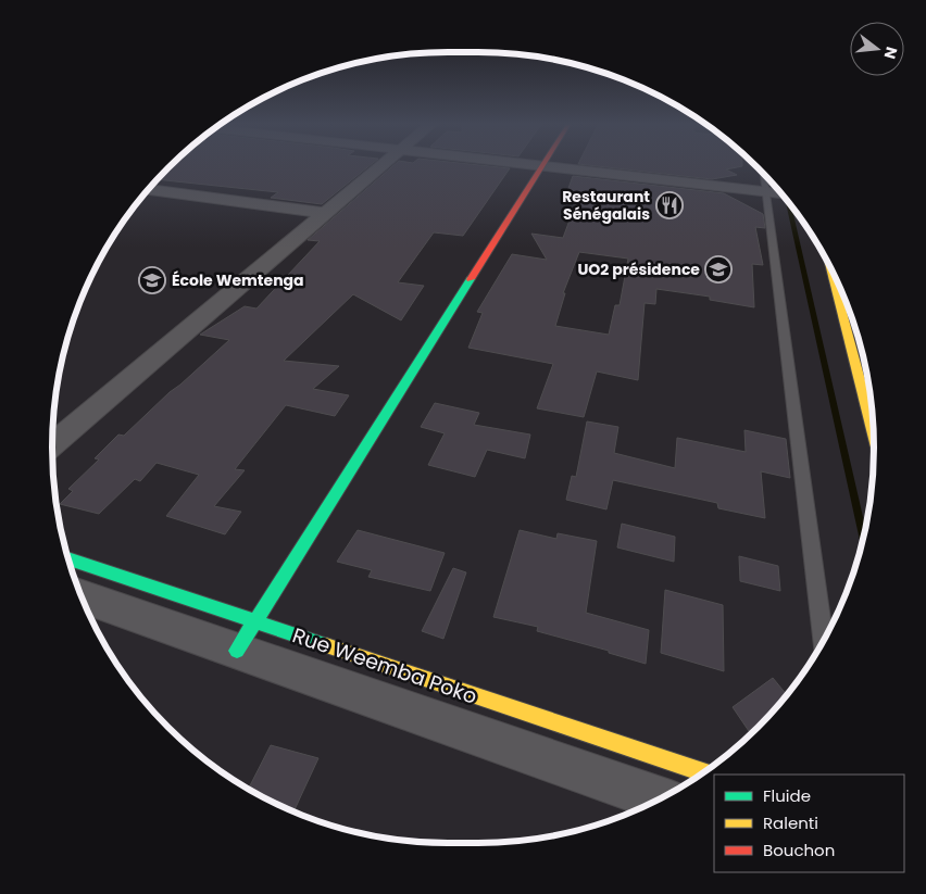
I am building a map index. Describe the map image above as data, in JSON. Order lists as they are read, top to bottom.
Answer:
{
  "streets": {
    "street": ["Rue Weemba Poko"]
  },
  "places": {
    "restaurant": ["Restaurant Sénégalais"],
    "school or university": ["UO2 présidence", "École Wemtenga"]
  },
  "legend": ["Fluide", "Ralenti", "Bouchon"],
  "north": "right"
}
